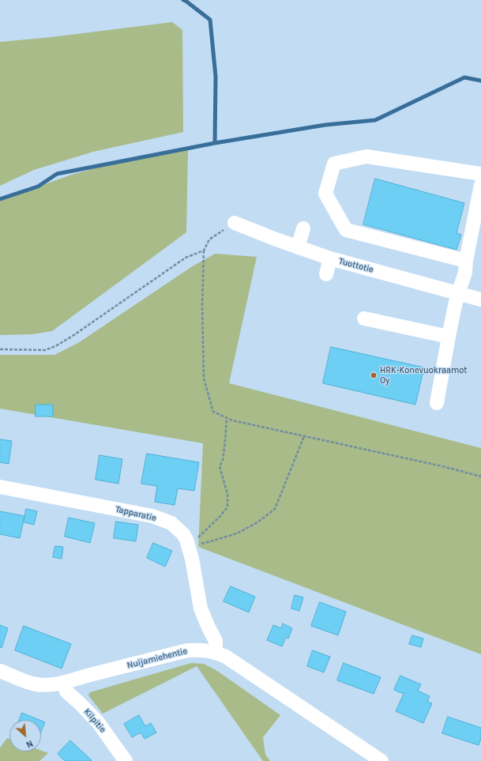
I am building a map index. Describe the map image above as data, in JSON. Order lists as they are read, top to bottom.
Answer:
{
  "streets": {
    "street": [
      "Tuottotie",
      "Tapparatie",
      "Nuijamiehentie",
      "Kilpitie"
    ]
  },
  "crossings": [
    ["Tapparatie", "Nuijamiehentie"],
    ["Nuijamiehentie", "Kilpitie"]
  ],
  "places": ["HRK-Konevuokraamot Oy"],
  "north": "bottom right"
}
